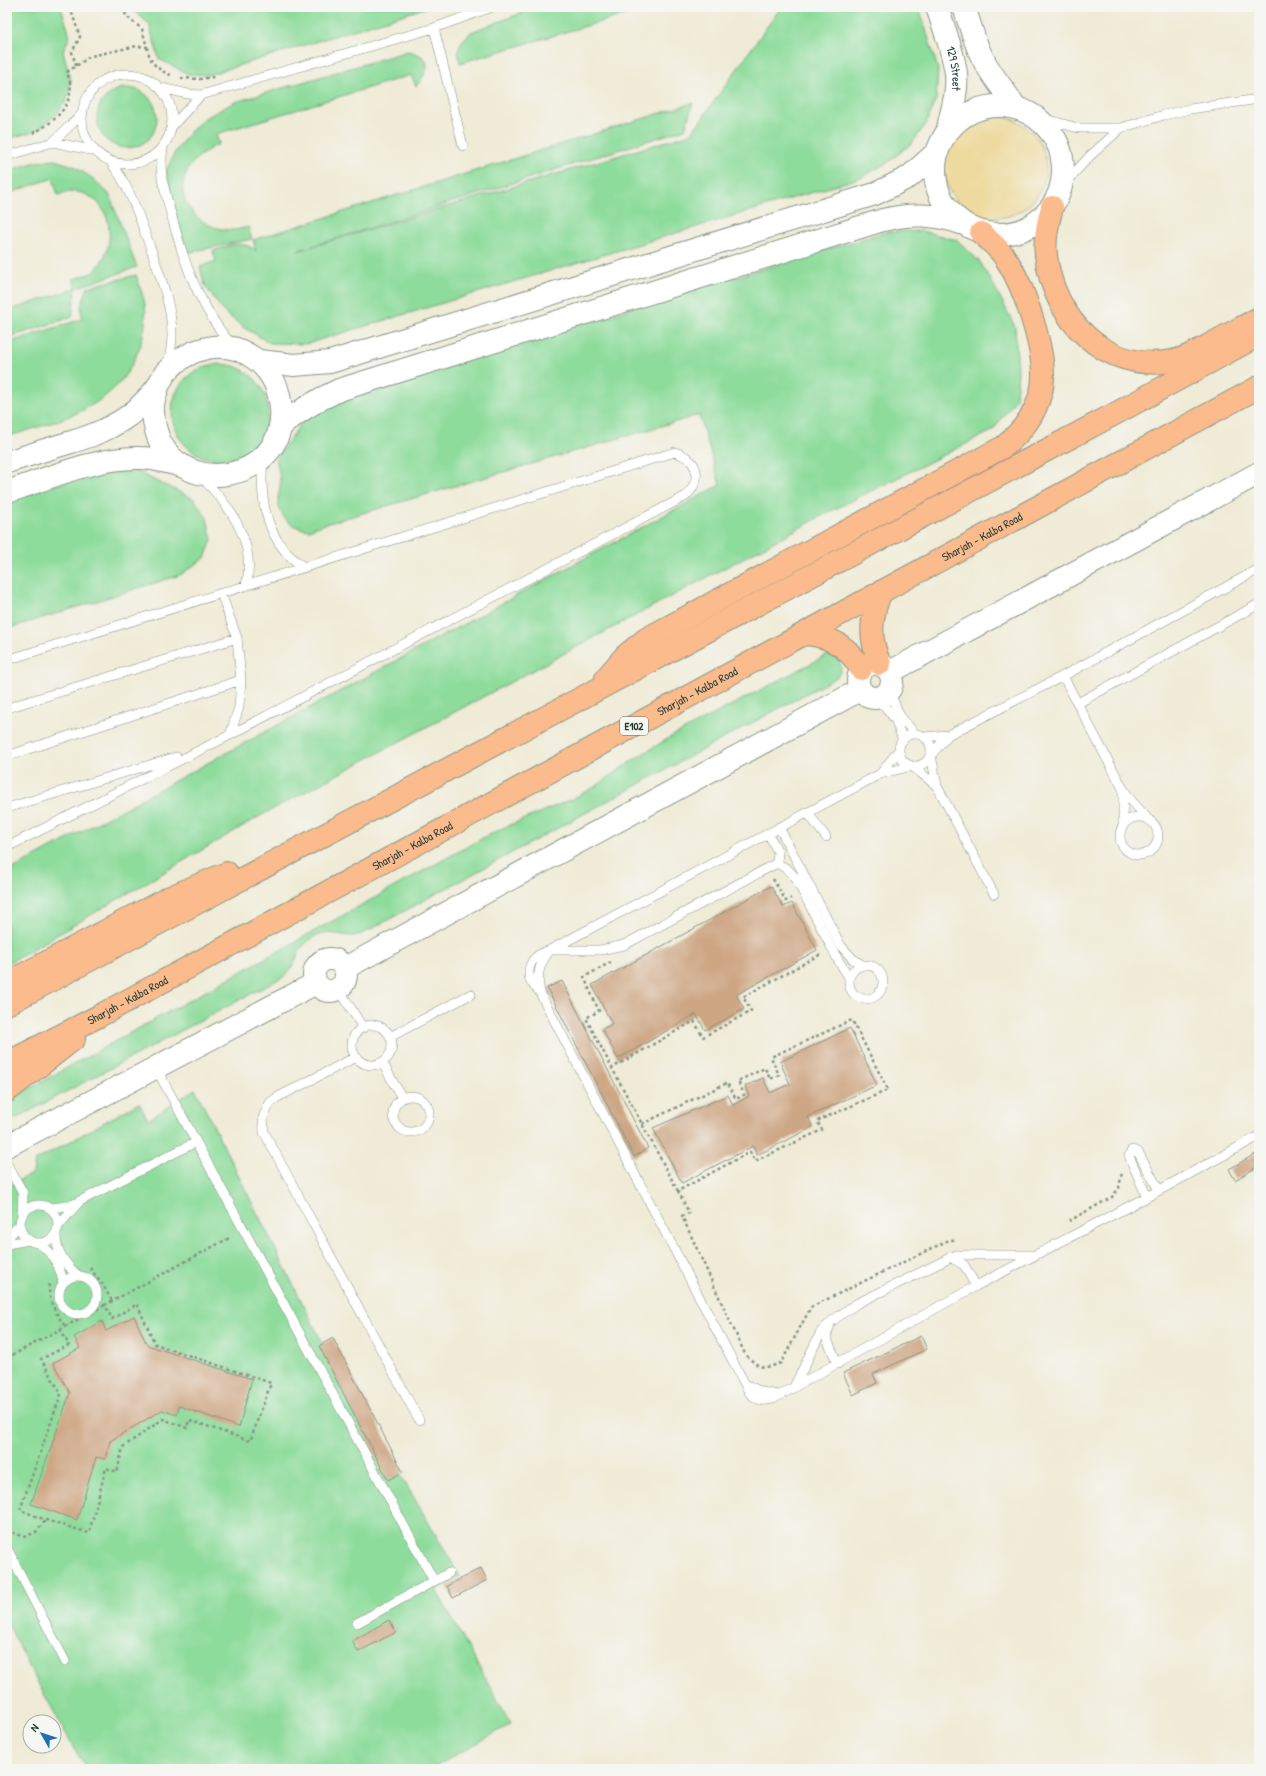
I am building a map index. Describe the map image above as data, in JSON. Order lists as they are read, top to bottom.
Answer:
{
  "streets": {
    "highway": ["Sharjah - Kalba Road", "E102"],
    "street": ["129 Street"]
  },
  "north": "top left"
}
